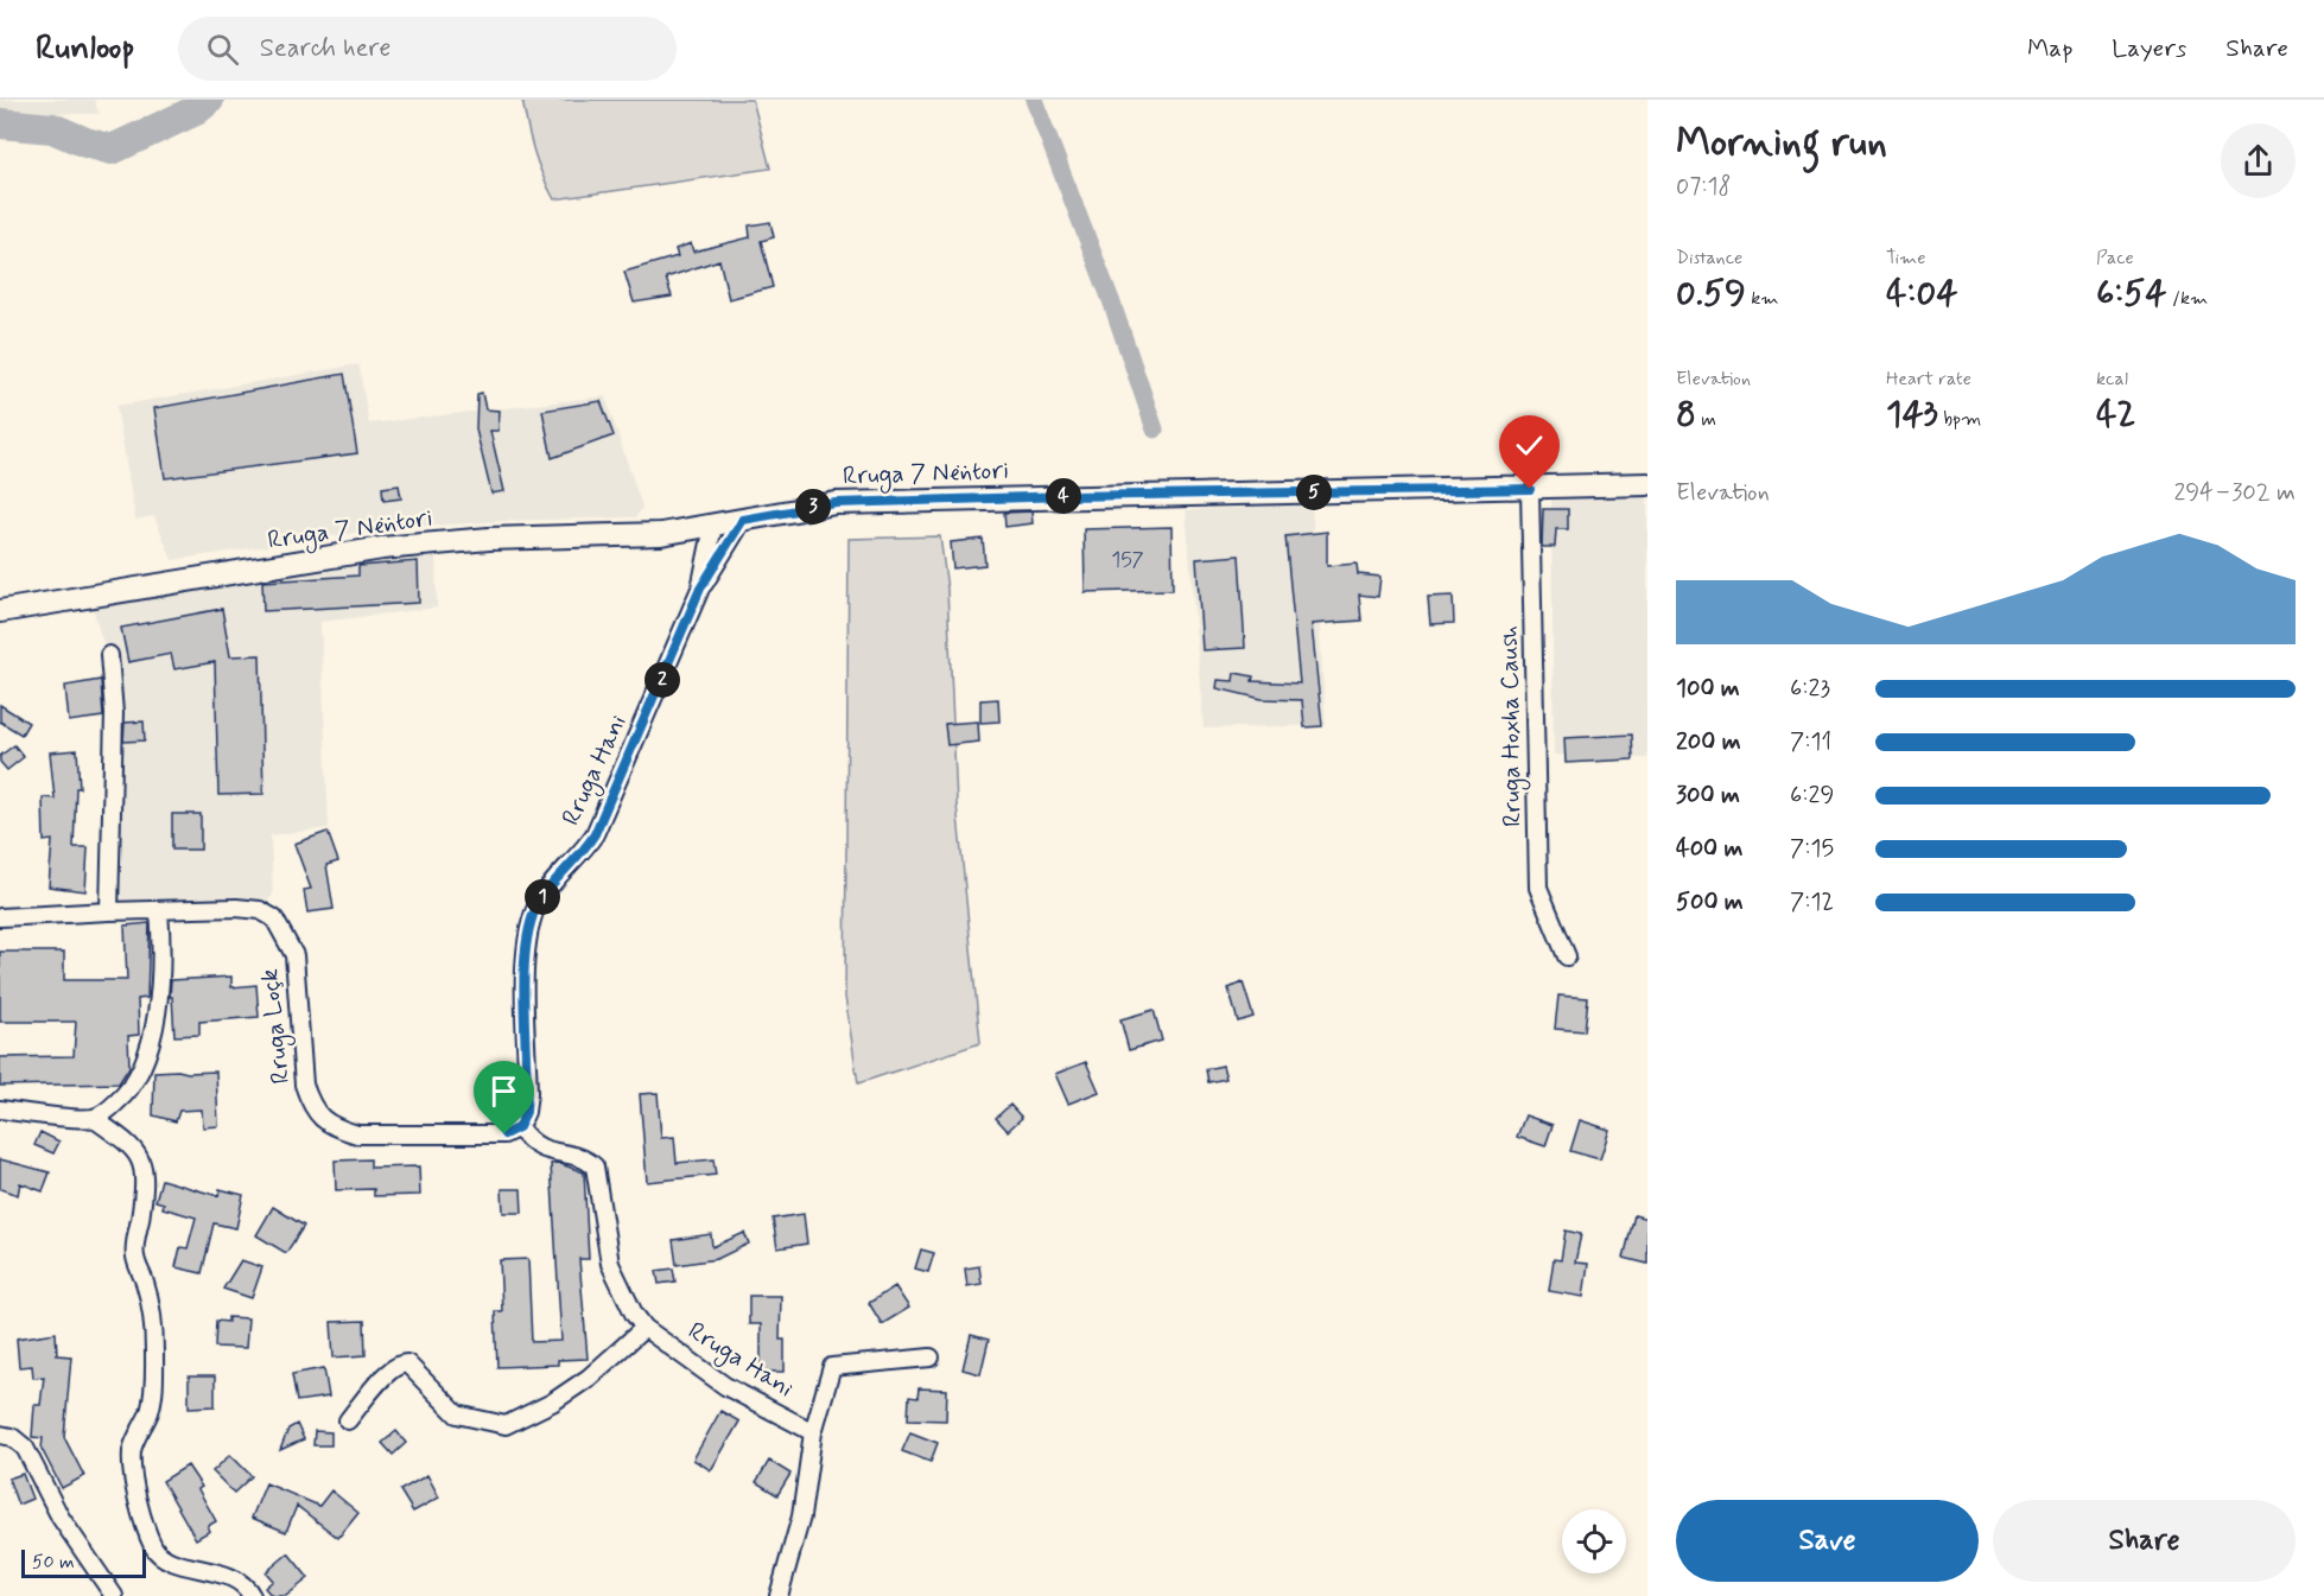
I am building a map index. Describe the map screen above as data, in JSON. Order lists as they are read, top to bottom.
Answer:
{
  "streets": {
    "main road": ["Rruga 7 Nëntori"],
    "street": ["Rruga Hoxha Caush", "Rruga Hani", "Rruga Loçk"]
  },
  "crossings": [
    ["Rruga 7 Nëntori", "Rruga Hoxha Caush"],
    ["Rruga 7 Nëntori", "Rruga Hani"],
    ["Rruga Hani", "Rruga Loçk"]
  ],
  "house_numbers": ["157"],
  "scale_bar": "50 m",
  "page": {
    "header": "Runloop",
    "search": "Search here",
    "nav": ["Map", "Layers", "Share"],
    "heading": ["Morning run", "07:18"],
    "stats": [
      ["Distance", "0.59 km"],
      ["Time", "4:04"],
      ["Pace", "6:54 /km"],
      ["Elevation", "8 m"],
      ["Heart rate", "143 bpm"],
      ["kcal", "42"]
    ],
    "chart": ["Elevation", "294–302 m"],
    "pins": [
      "5",
      "4",
      "3",
      "2",
      "1"
    ],
    "list": [
      {
        "name": "100 m",
        "note": "6:23"
      },
      {
        "name": "200 m",
        "note": "7:11"
      },
      {
        "name": "300 m",
        "note": "6:29"
      },
      {
        "name": "400 m",
        "note": "7:15"
      },
      {
        "name": "500 m",
        "note": "7:12"
      }
    ],
    "buttons": ["Save", "Share"],
    "scale": "50 m"
  }
}
